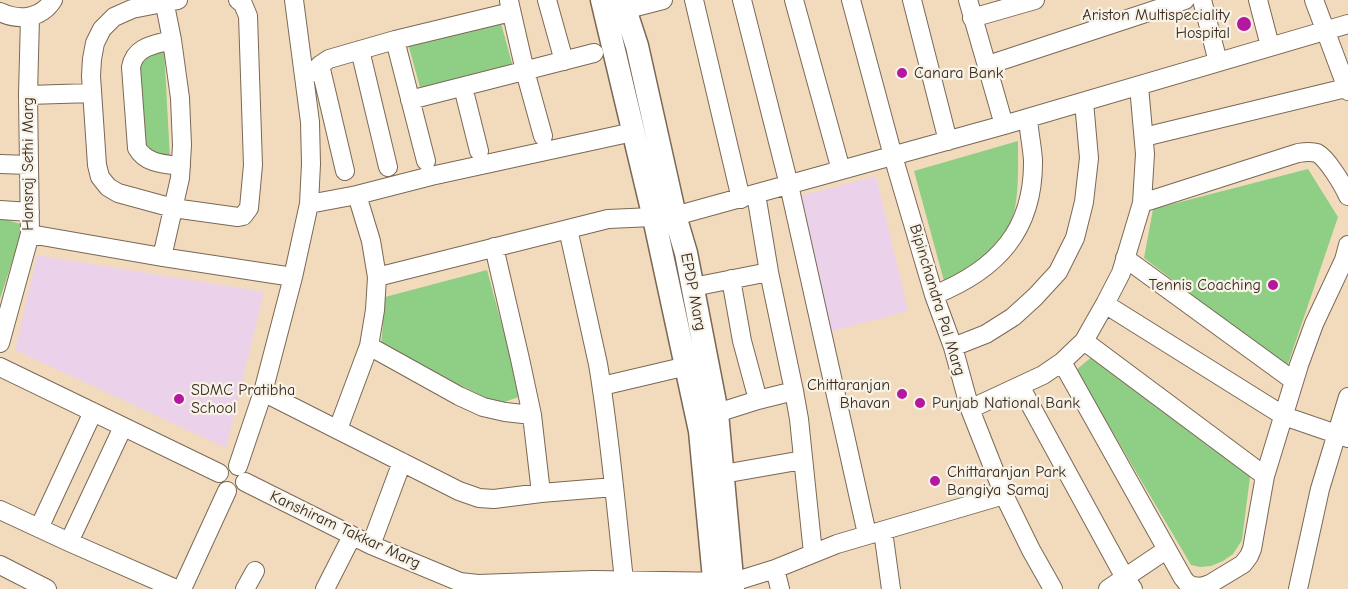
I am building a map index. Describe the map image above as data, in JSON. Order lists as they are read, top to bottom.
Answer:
{
  "streets": {
    "main road": ["EPDP Marg"],
    "street": ["Hansraj Sethi Marg", "Bipinchandra Pal Marg", "Kanshiram Takkar Marg"]
  },
  "crossings": [
    ["EPDP Marg", "Kanshiram Takkar Marg"],
    ["Bipinchandra Pal Marg", "Kanshiram Takkar Marg"]
  ],
  "places": [
    "Ariston Multispeciality Hospital",
    "Canara Bank",
    "Tennis Coaching",
    "Chittaranjan Bhavan",
    "SDMC Pratibha School",
    "Punjab National Bank",
    "Chittaranjan Park Bangiya Samaj"
  ]
}
